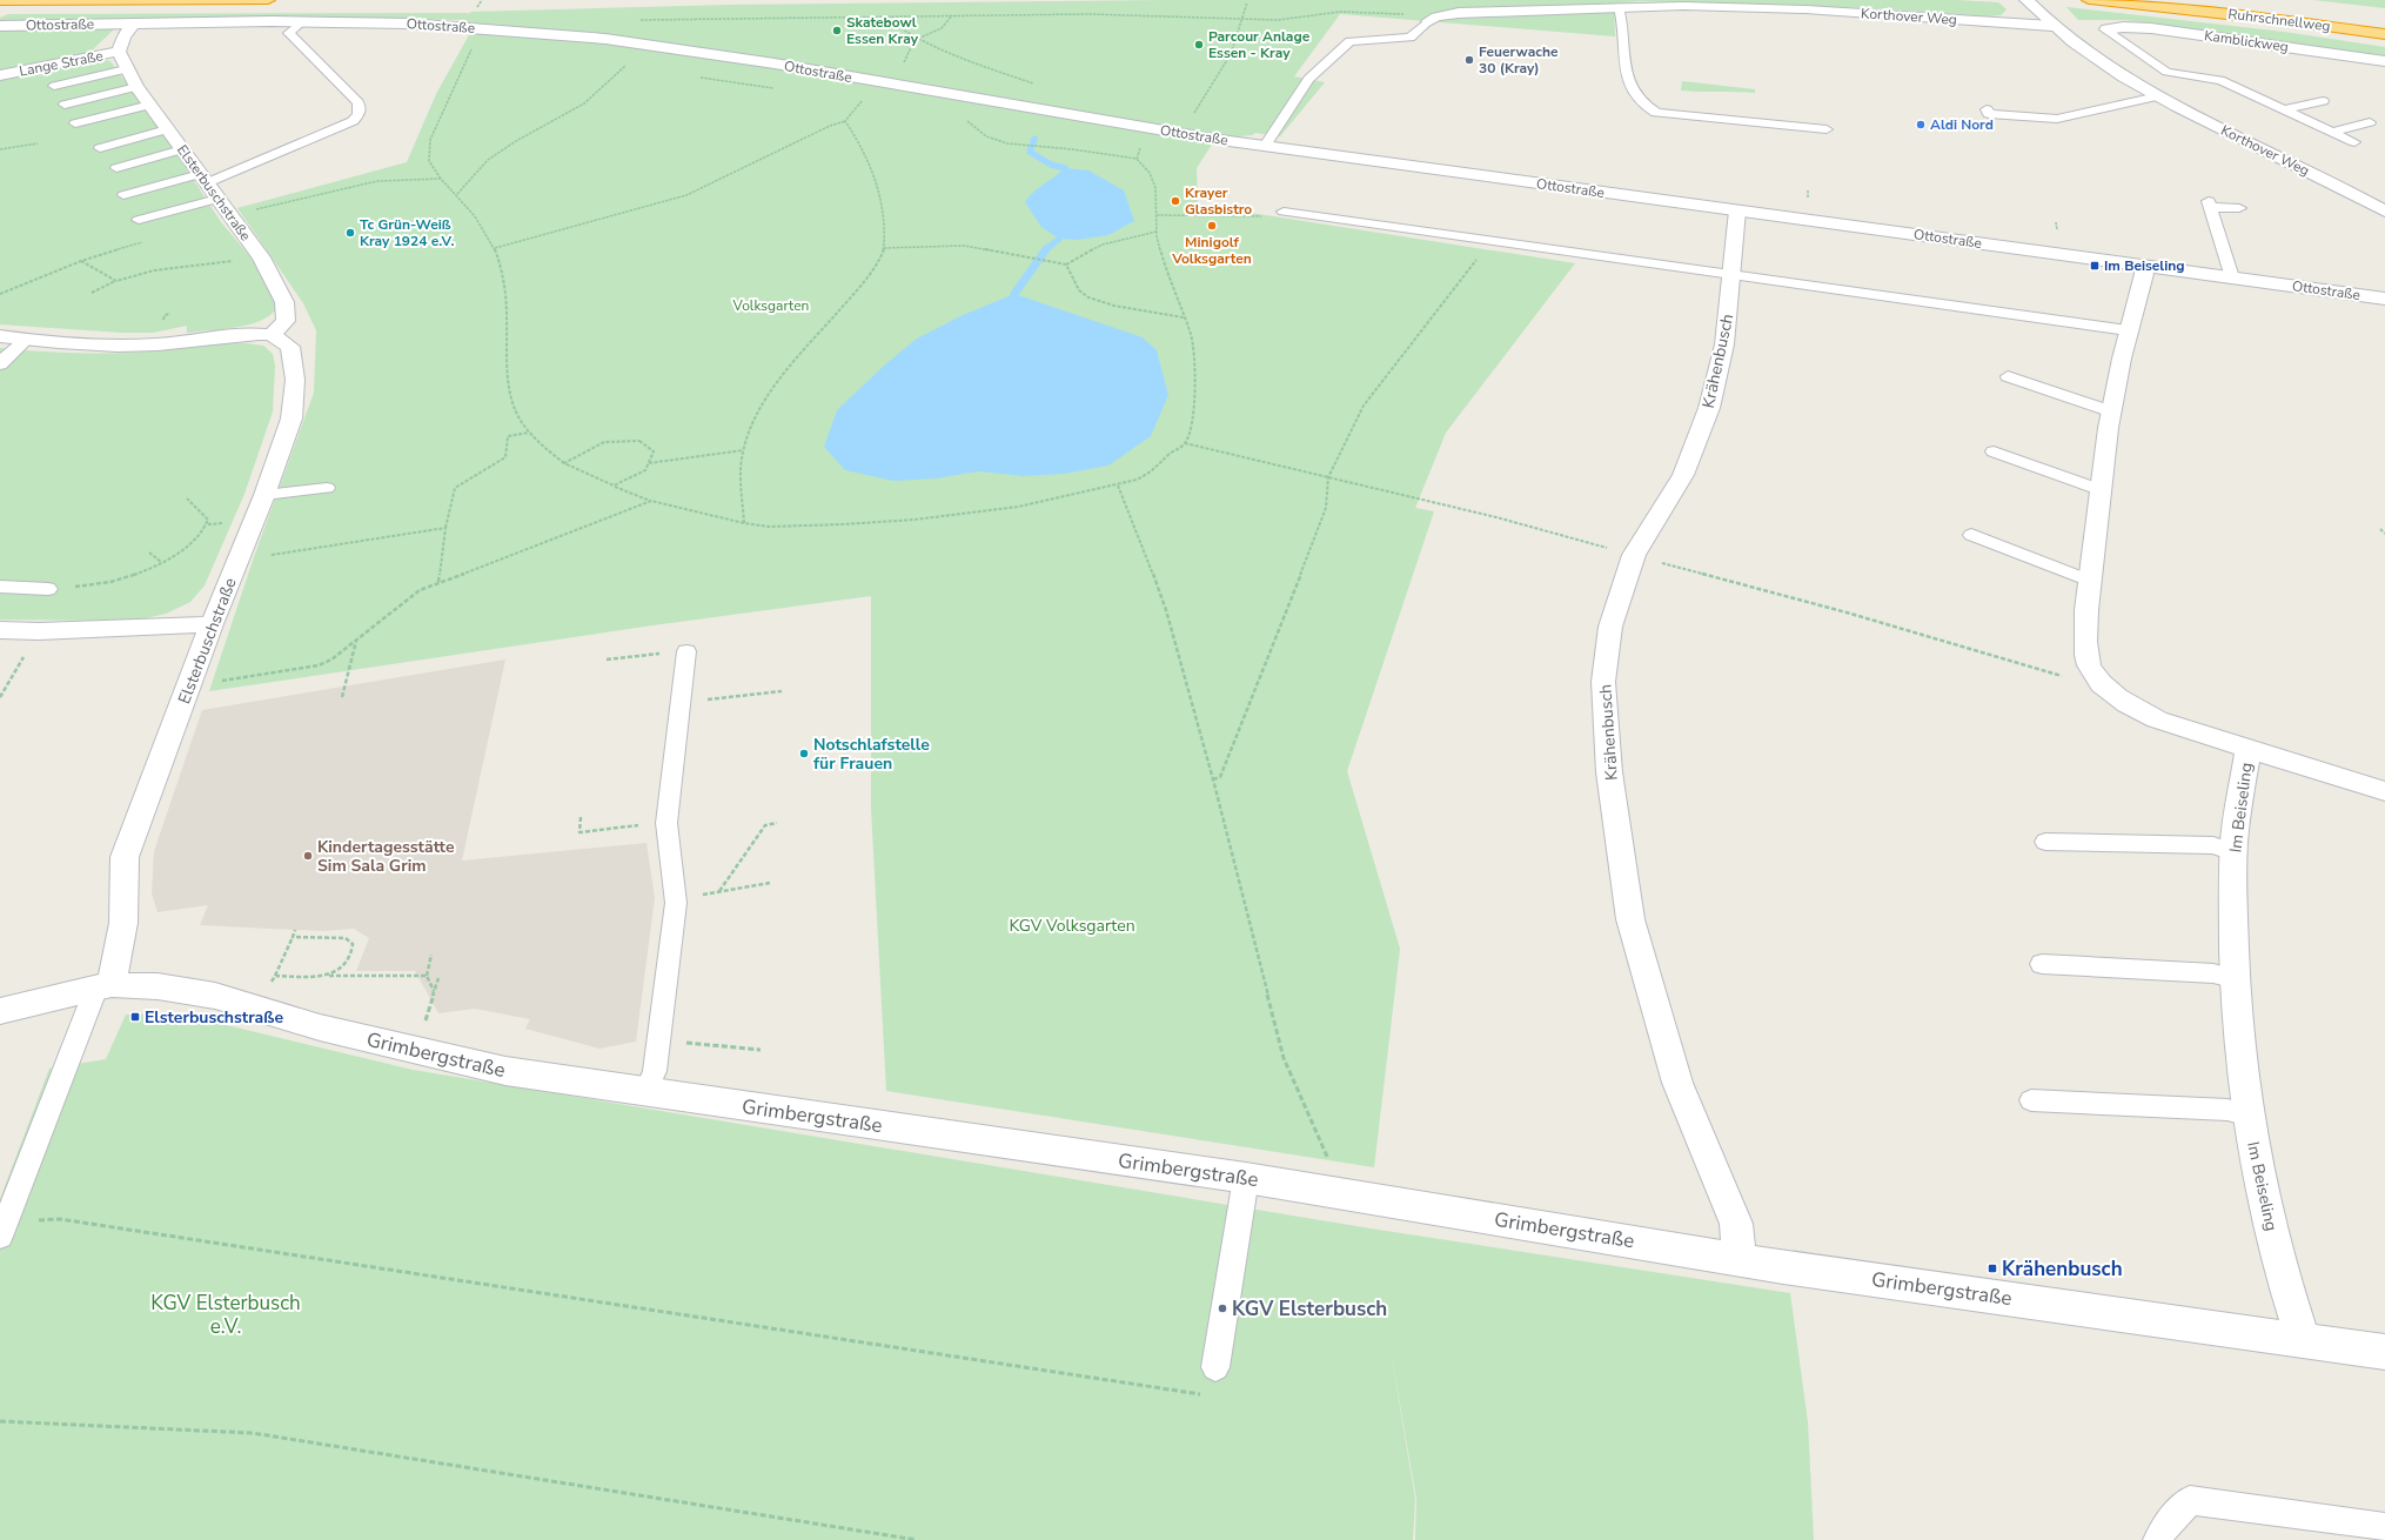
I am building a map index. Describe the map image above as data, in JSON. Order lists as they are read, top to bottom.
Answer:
{
  "streets": {
    "highway": ["Ruhrschnellweg"],
    "street": [
      "Korthover Weg",
      "Ottostraße",
      "Kamblickweg",
      "Lange Straße",
      "Elsterbuschstraße",
      "Krähenbusch",
      "Im Beiseling",
      "Grimbergstraße"
    ]
  },
  "crossings": [
    ["Ottostraße", "Lange Straße"],
    ["Ottostraße", "Krähenbusch"],
    ["Ottostraße", "Im Beiseling"],
    ["Lange Straße", "Elsterbuschstraße"],
    ["Elsterbuschstraße", "Grimbergstraße"],
    ["Krähenbusch", "Grimbergstraße"],
    ["Im Beiseling", "Grimbergstraße"]
  ],
  "parks": ["Volksgarten", "KGV Volksgarten", "KGV Elsterbusch e.V."],
  "places": {
    "other": [
      "Skatebowl Essen Kray",
      "Parcour Anlage Essen - Kray",
      "Feuerwache 30 (Kray)",
      "Aldi Nord",
      "Krayer Glasbistro",
      "Minigolf Volksgarten",
      "Tc Grün-Weiß Kray 1924 e.V.",
      "Notschlafstelle für Frauen",
      "Kindertagesstätte Sim Sala Grim",
      "KGV Elsterbusch"
    ],
    "transit": ["Im Beiseling", "Elsterbuschstraße", "Krähenbusch"]
  }
}
